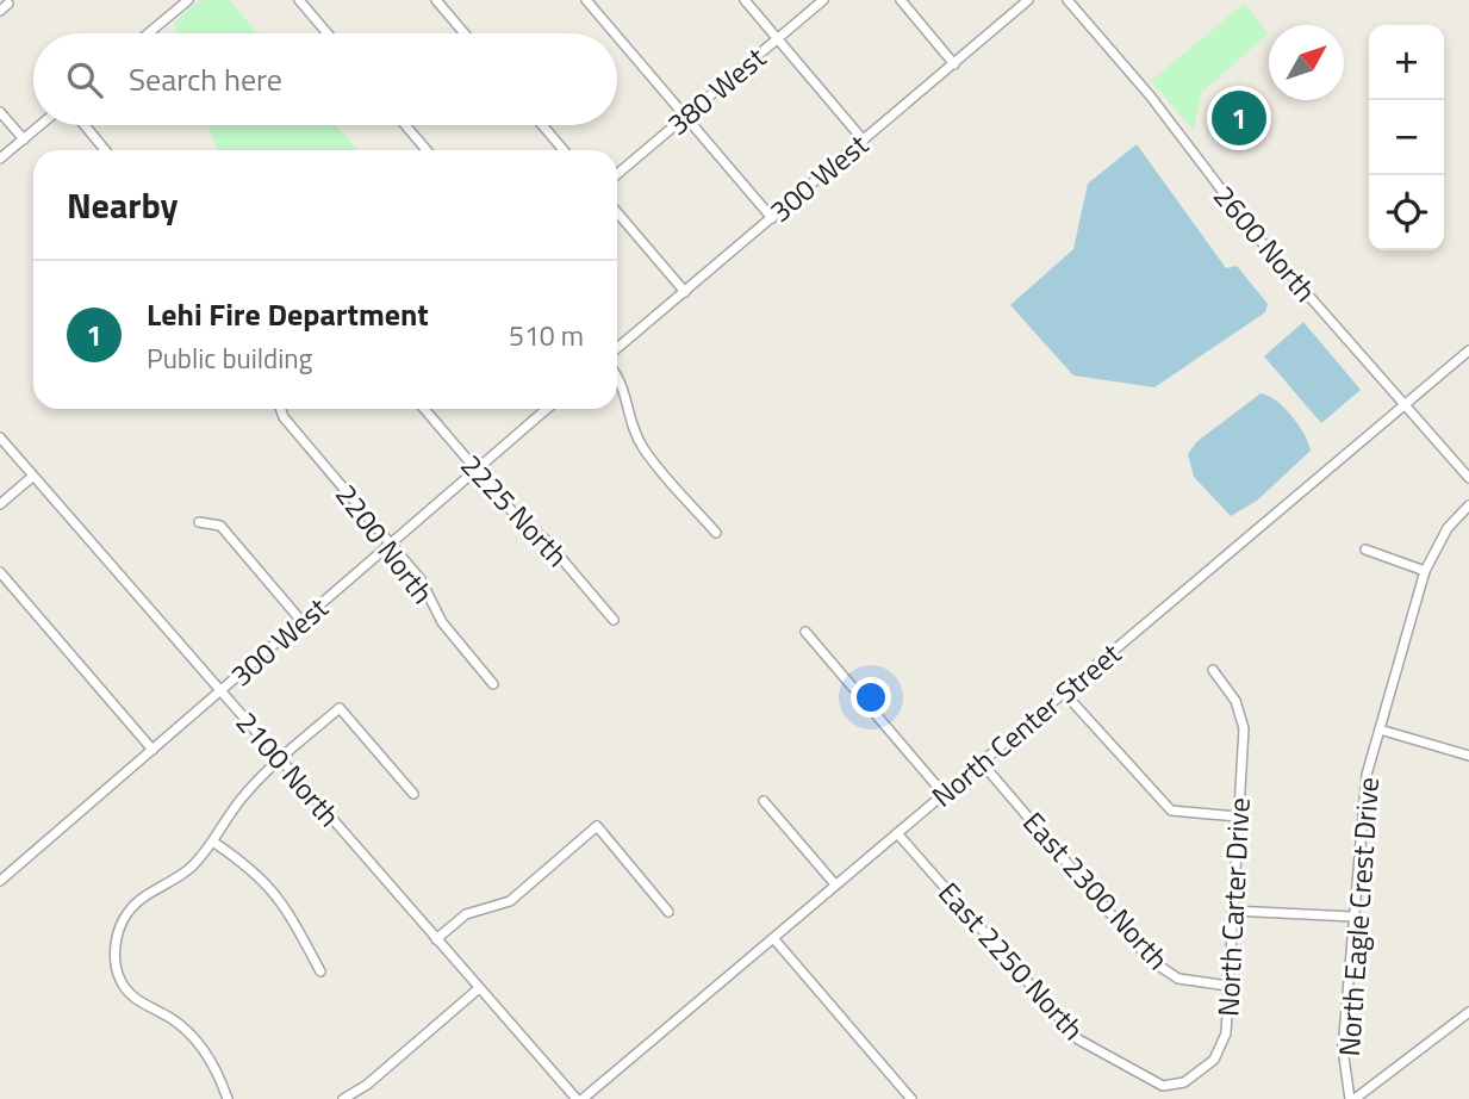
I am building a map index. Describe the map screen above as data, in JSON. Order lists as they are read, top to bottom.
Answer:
{
  "streets": {
    "street": [
      "380 West",
      "300 West",
      "2600 North",
      "2225 North",
      "2200 North",
      "North Center Street",
      "2100 North",
      "East 2300 North",
      "North Carter Drive",
      "North Eagle Crest Drive",
      "East 2250 North"
    ]
  },
  "crossings": [
    ["300 West", "2225 North"],
    ["300 West", "2200 North"],
    ["300 West", "2100 North"],
    ["2600 North", "North Center Street"],
    ["North Center Street", "2100 North"],
    ["North Center Street", "East 2300 North"],
    ["North Center Street", "East 2250 North"],
    ["East 2300 North", "North Carter Drive"],
    ["North Carter Drive", "East 2250 North"]
  ],
  "north": "top right",
  "page": {
    "map_buttons": ["+", "−"],
    "search": "Search here",
    "pins": "1",
    "heading": "Nearby",
    "list": [
      {
        "mark": "1",
        "name": "Lehi Fire Department",
        "note": "Public building",
        "value": "510 m"
      }
    ]
  }
}
